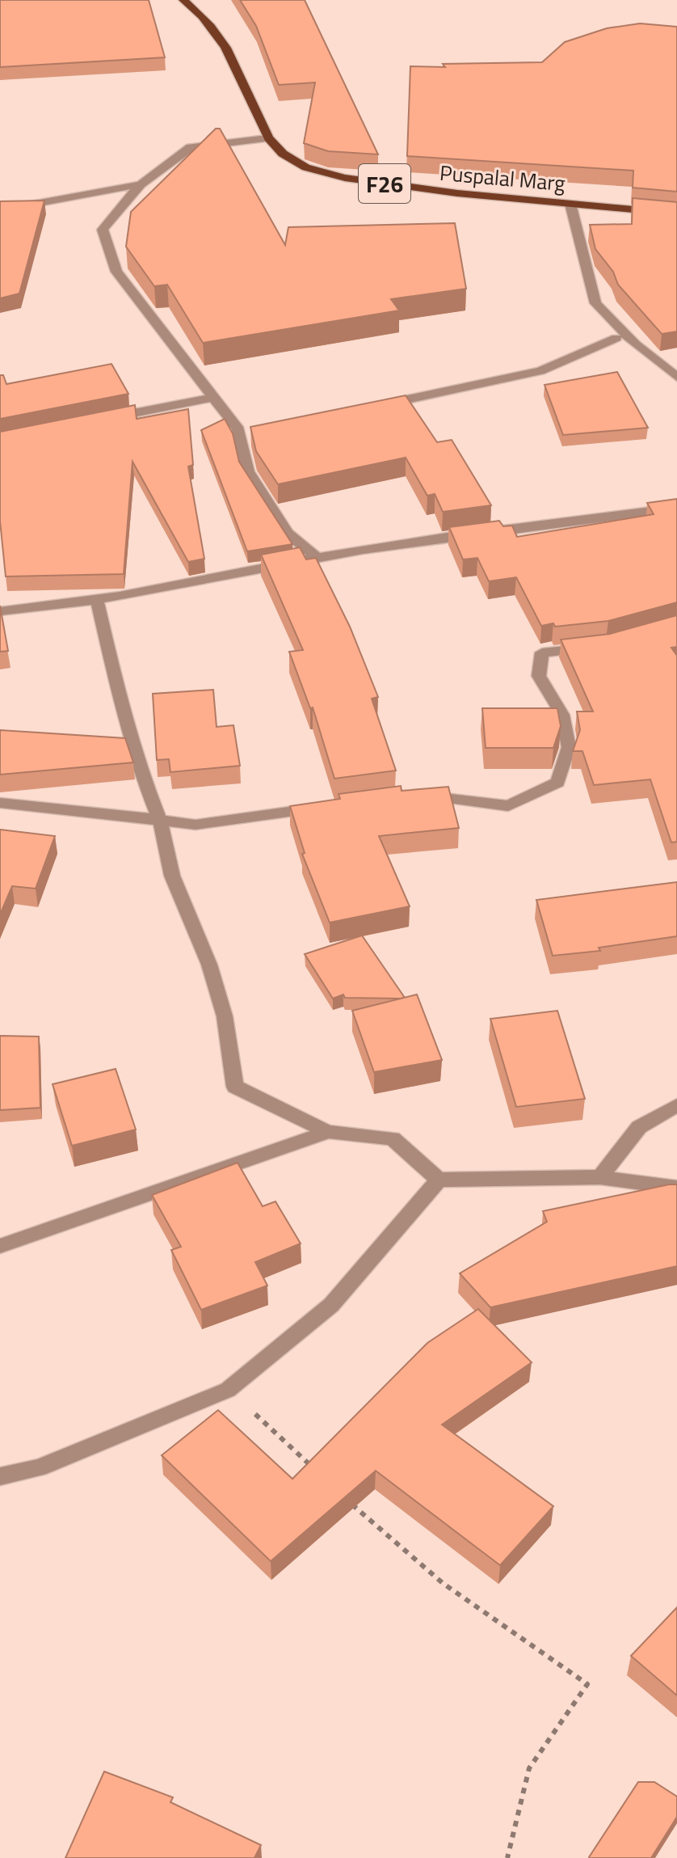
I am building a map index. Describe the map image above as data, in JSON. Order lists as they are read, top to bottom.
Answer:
{
  "streets": {
    "main road": ["Puspalal Marg", "F26"]
  }
}
